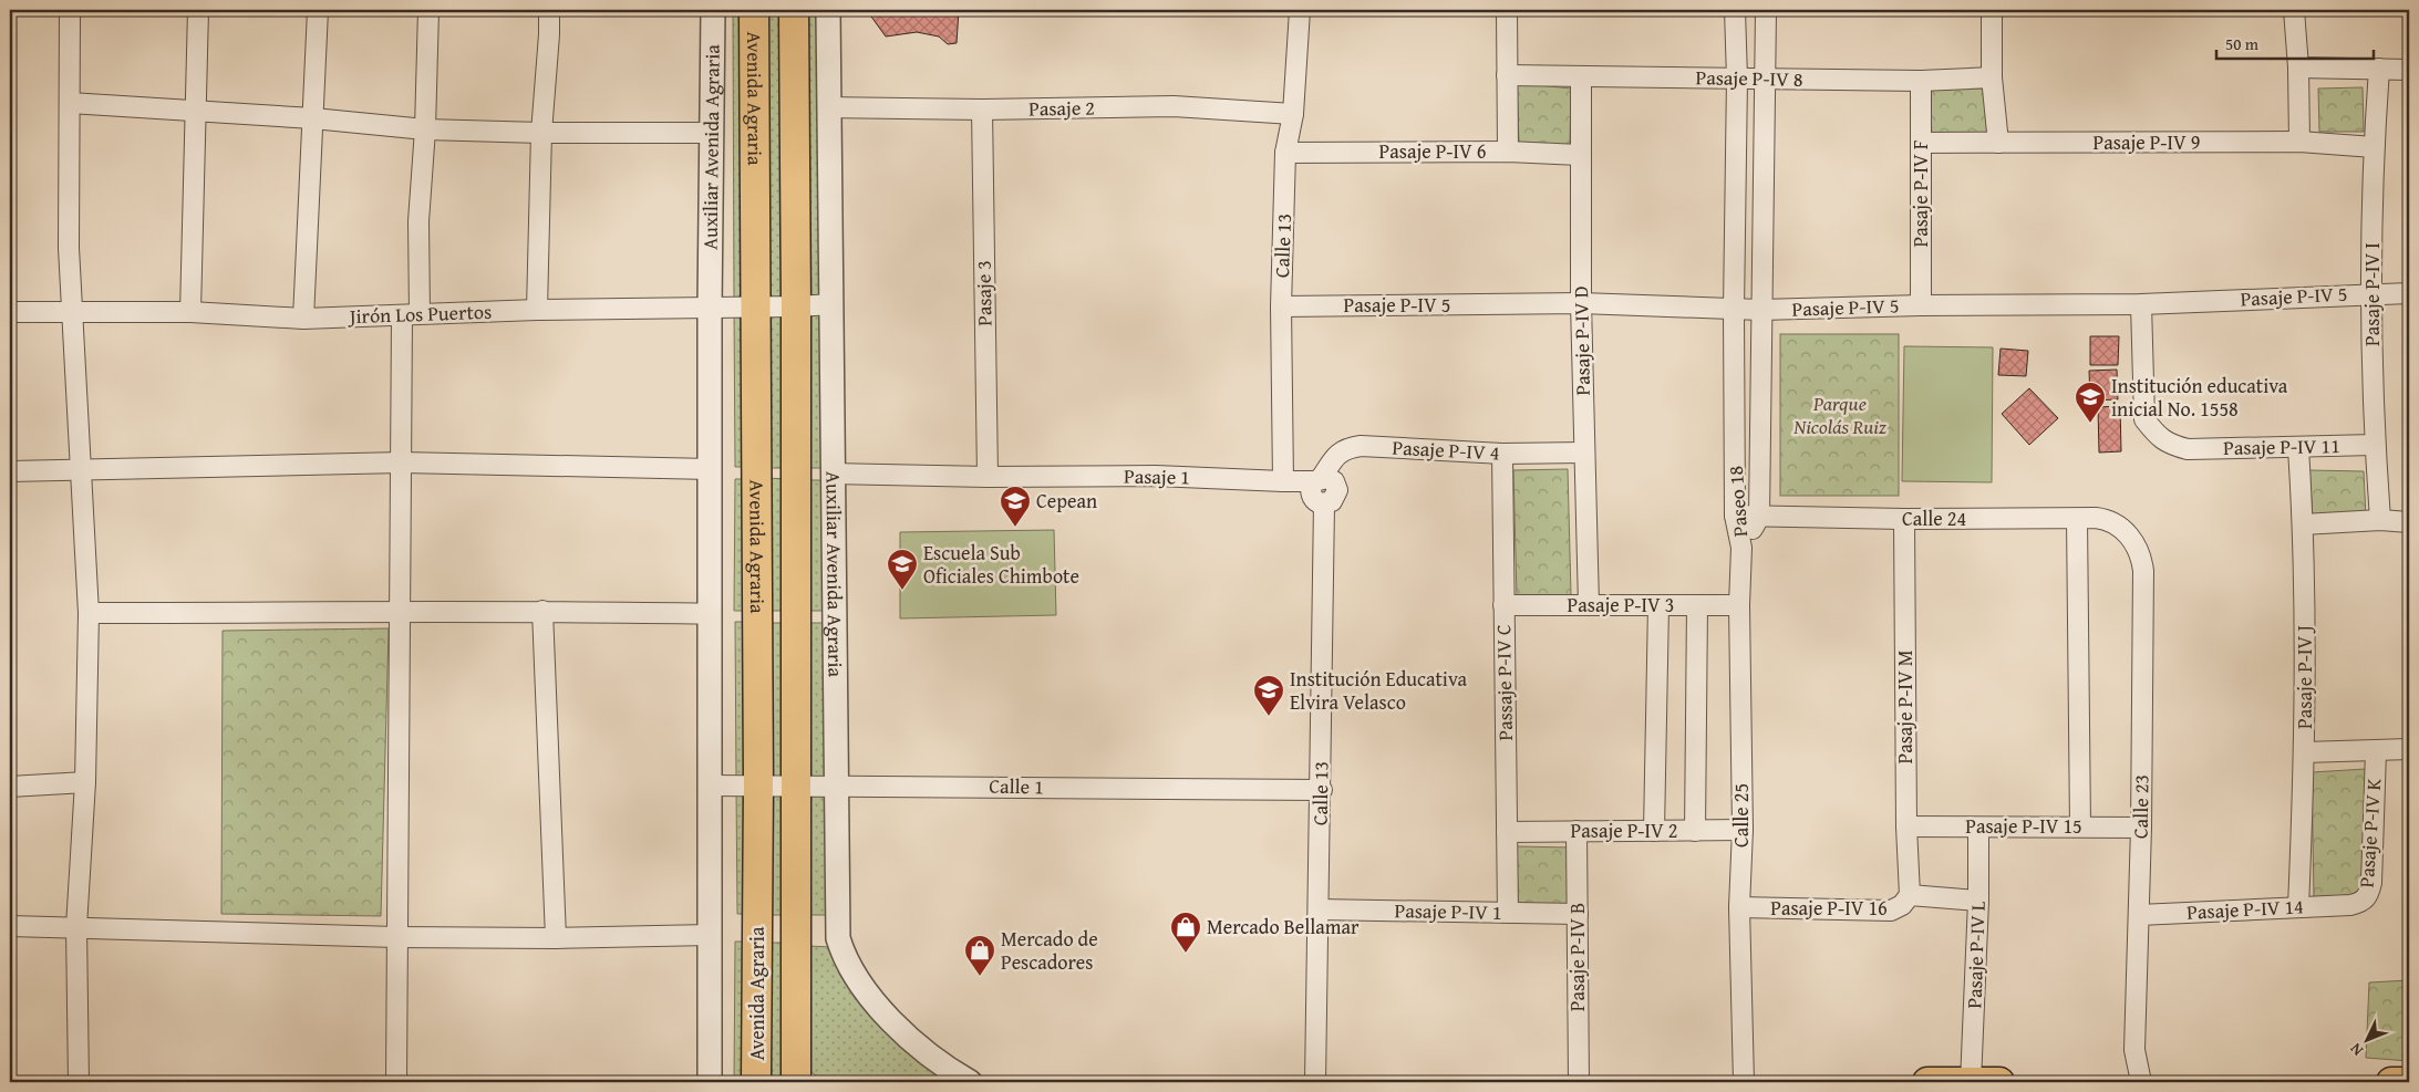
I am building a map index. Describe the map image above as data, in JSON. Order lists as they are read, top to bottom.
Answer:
{
  "streets": {
    "main road": ["Avenida Agraria"],
    "street": [
      "Pasaje P-IV 8",
      "Pasaje 2",
      "Pasaje P-IV 9",
      "Auxiliar Avenida Agraria",
      "Pasaje P-IV 6",
      "Pasaje P-IV F",
      "Calle 13",
      "Pasaje 3",
      "Pasaje P-IV I",
      "Pasaje P-IV 5",
      "Jirón Los Puertos",
      "Pasaje P-IV D",
      "Pasaje P-IV 11",
      "Pasaje P-IV 4",
      "Pasaje 1",
      "Paseo 18",
      "Calle 24",
      "Pasaje P-IV 3",
      "Pasaje P-IV J",
      "Passaje P-IV C",
      "Pasaje P-IV M",
      "Calle 1",
      "Calle 23",
      "Calle 25",
      "Pasaje P-IV 15",
      "Pasaje P-IV 2",
      "Pasaje P-IV K",
      "Pasaje P-IV 16",
      "Pasaje P-IV 14",
      "Pasaje P-IV 1",
      "Pasaje P-IV L",
      "Pasaje P-IV B"
    ]
  },
  "crossings": [
    ["Pasaje P-IV 8", "Pasaje P-IV F"],
    ["Pasaje P-IV 8", "Pasaje P-IV D"],
    ["Pasaje P-IV 8", "Paseo 18"],
    ["Avenida Agraria", "Jirón Los Puertos"],
    ["Avenida Agraria", "Calle 1"],
    ["Pasaje 2", "Auxiliar Avenida Agraria"],
    ["Pasaje 2", "Calle 13"],
    ["Pasaje 2", "Pasaje 3"],
    ["Pasaje P-IV 9", "Pasaje P-IV F"],
    ["Pasaje P-IV 9", "Pasaje P-IV I"],
    ["Auxiliar Avenida Agraria", "Jirón Los Puertos"],
    ["Auxiliar Avenida Agraria", "Pasaje 1"],
    ["Auxiliar Avenida Agraria", "Calle 1"],
    ["Pasaje P-IV 6", "Calle 13"],
    ["Pasaje P-IV 6", "Pasaje P-IV D"],
    ["Pasaje P-IV F", "Pasaje P-IV 5"],
    ["Calle 13", "Pasaje P-IV 5"],
    ["Calle 13", "Pasaje P-IV 4"],
    ["Calle 13", "Pasaje 1"],
    ["Calle 13", "Calle 1"],
    ["Calle 13", "Pasaje P-IV 1"],
    ["Pasaje 3", "Pasaje 1"],
    ["Pasaje P-IV I", "Pasaje P-IV 5"],
    ["Pasaje P-IV I", "Pasaje P-IV 11"],
    ["Pasaje P-IV 5", "Pasaje P-IV D"],
    ["Pasaje P-IV 5", "Pasaje P-IV 11"],
    ["Pasaje P-IV 5", "Paseo 18"],
    ["Pasaje P-IV D", "Pasaje P-IV 4"],
    ["Pasaje P-IV D", "Pasaje P-IV 3"],
    ["Pasaje P-IV 11", "Pasaje P-IV J"],
    ["Pasaje P-IV 4", "Pasaje 1"],
    ["Pasaje P-IV 4", "Passaje P-IV C"],
    ["Paseo 18", "Calle 24"],
    ["Paseo 18", "Calle 25"],
    ["Calle 24", "Pasaje P-IV M"],
    ["Calle 24", "Calle 23"],
    ["Pasaje P-IV 3", "Passaje P-IV C"],
    ["Pasaje P-IV 3", "Calle 25"],
    ["Pasaje P-IV J", "Pasaje P-IV 14"],
    ["Passaje P-IV C", "Pasaje P-IV 2"],
    ["Passaje P-IV C", "Pasaje P-IV 1"],
    ["Pasaje P-IV M", "Pasaje P-IV 15"],
    ["Pasaje P-IV M", "Pasaje P-IV 16"],
    ["Calle 23", "Pasaje P-IV 15"],
    ["Calle 23", "Pasaje P-IV 14"],
    ["Calle 25", "Pasaje P-IV 2"],
    ["Calle 25", "Pasaje P-IV 16"],
    ["Pasaje P-IV 15", "Pasaje P-IV L"],
    ["Pasaje P-IV 2", "Pasaje P-IV B"],
    ["Pasaje P-IV K", "Pasaje P-IV 14"],
    ["Pasaje P-IV 16", "Pasaje P-IV L"],
    ["Pasaje P-IV 1", "Pasaje P-IV B"]
  ],
  "parks": ["Parque Nicolás Ruiz"],
  "places": {
    "school or university": [
      "Institución educativa inicial No. 1558",
      "Cepean",
      "Escuela Sub Oficiales Chimbote",
      "Institución Educativa Elvira Velasco"
    ],
    "shop": ["Mercado Bellamar", "Mercado de Pescadores"]
  },
  "scale_bar": "50 m",
  "north": "bottom left"
}
